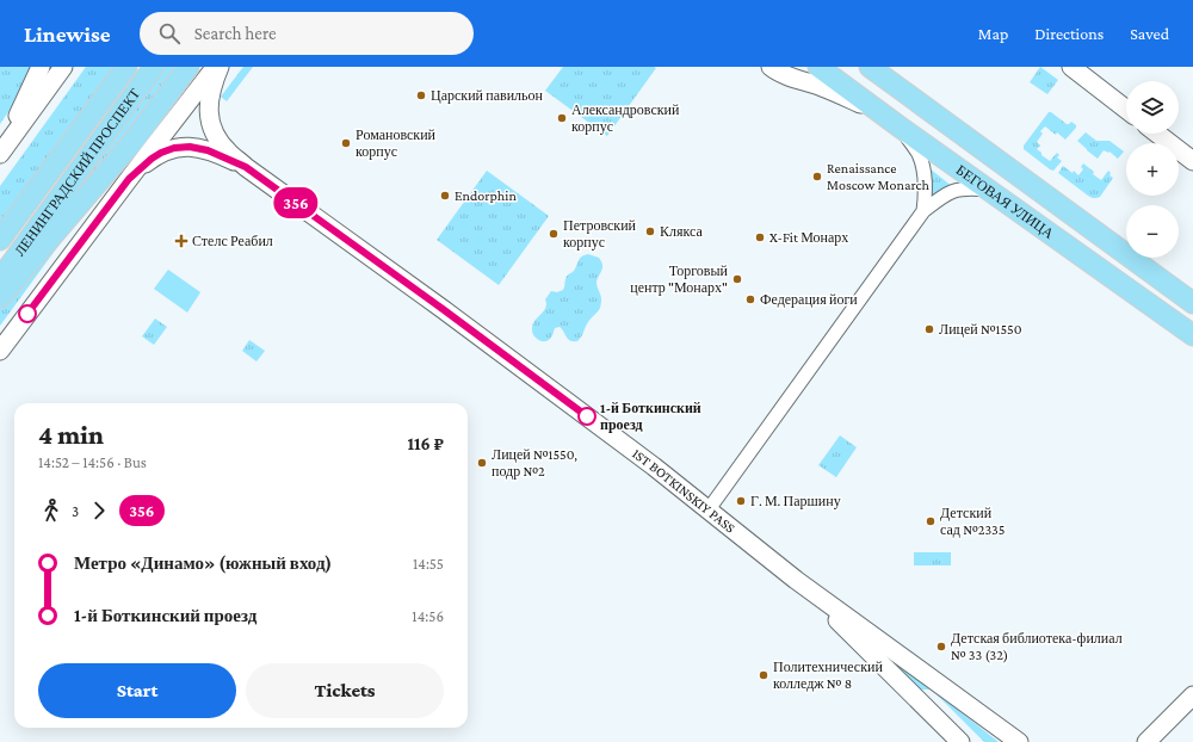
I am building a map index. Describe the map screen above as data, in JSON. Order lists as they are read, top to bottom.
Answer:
{
  "streets": {
    "main road": ["ЛЕНИНГРАДСКИЙ ПРОСПЕКТ", "БЕГОВАЯ УЛИЦА"],
    "street": ["1ST BOTKINSKIY PASS"]
  },
  "places": {
    "other": [
      "Царский павильон",
      "Александровский корпус",
      "Романовский корпус",
      "Renaissance Moscow Monarch",
      "Endorphin",
      "Клякса",
      "Петровский корпус",
      "X-Fit Монарх",
      "Торговый центр \"Монарх\"",
      "Федерация йоги",
      "Лицей №1550",
      "1-й Боткинский проезд",
      "Лицей №1550, подр №2",
      "Г. М. Паршину",
      "Детский сад №2335",
      "Детская библиотека-филиал № 33 (32)",
      "Политехнический колледж № 8"
    ],
    "health": ["Стелс Реабил"]
  },
  "lines": ["bus line 356"],
  "page": {
    "header": "Linewise",
    "search": "Search here",
    "nav": ["Map", "Directions", "Saved"],
    "on_map": "356",
    "map_buttons": ["+", "−"],
    "heading": ["4 min", "14:52 – 14:56 · Bus", "116 ₽"],
    "legs": ["3", "356"],
    "list": [
      {
        "name": "Метро «Динамо» (южный вход)",
        "value": "14:55"
      },
      {
        "name": "1-й Боткинский проезд",
        "value": "14:56"
      }
    ],
    "buttons": ["Start", "Tickets"]
  }
}
